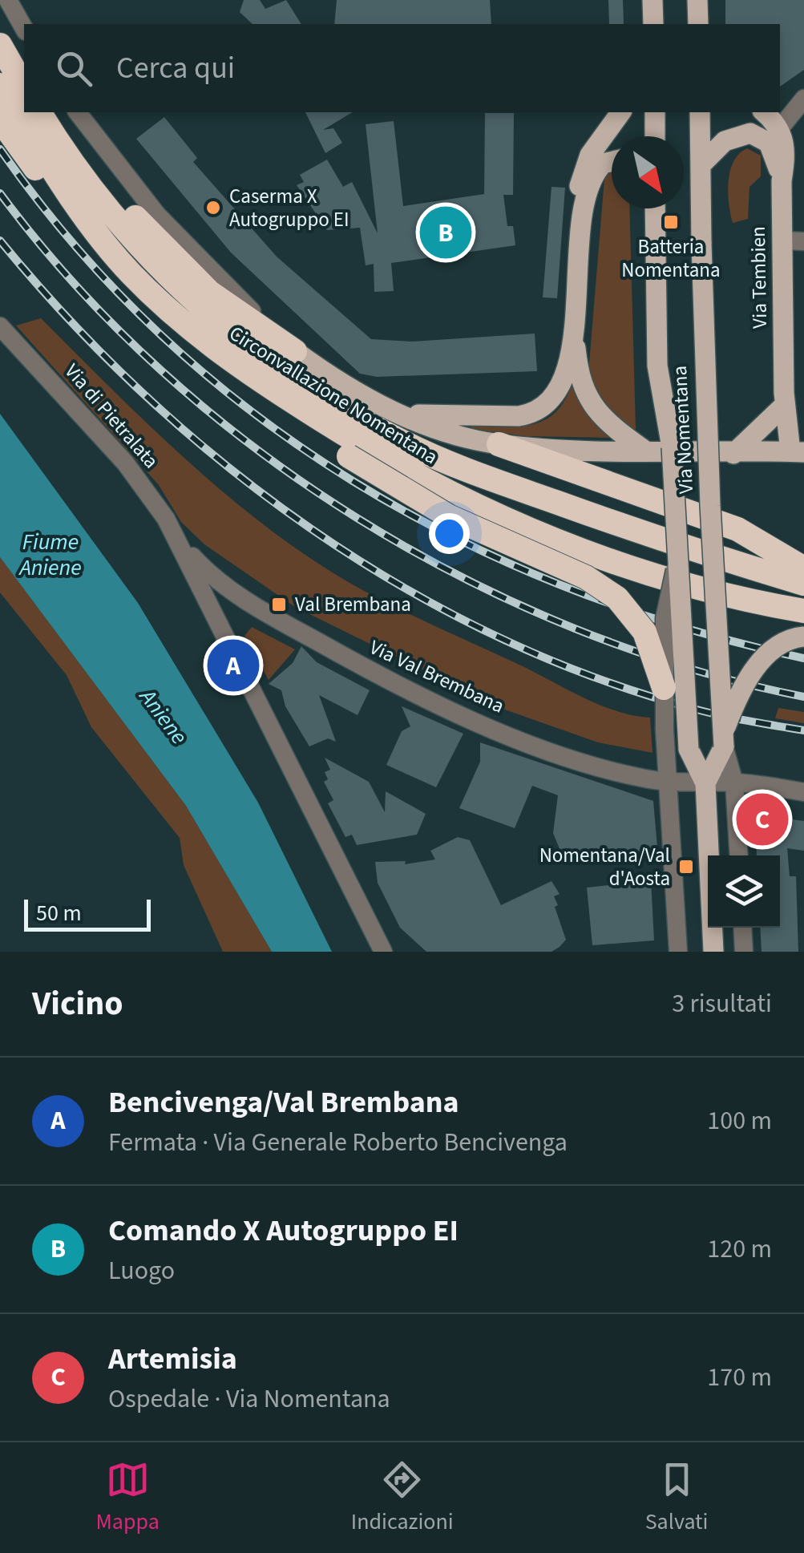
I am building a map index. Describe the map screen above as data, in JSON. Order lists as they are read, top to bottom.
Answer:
{
  "streets": {
    "highway": ["Circonvallazione Nomentana"],
    "main road": ["Via Tembien", "Via Nomentana"],
    "street": ["Via di Pietralata", "Via Val Brembana"]
  },
  "crossings": [
    ["Via Tembien", "Circonvallazione Nomentana"],
    ["Via di Pietralata", "Via Val Brembana"],
    ["Via Nomentana", "Via Val Brembana"]
  ],
  "water": ["Fiume Aniene", "Aniene"],
  "places": {
    "other": ["Caserma X Autogruppo EI"],
    "transit": ["Batteria Nomentana", "Val Brembana", "Nomentana/Val d'Aosta"]
  },
  "scale_bar": "50 m",
  "north": "bottom right",
  "page": {
    "search": "Cerca qui",
    "pins": ["B", "A", "C"],
    "scale": "50 m",
    "heading": ["Vicino", "3 risultati"],
    "list": [
      {
        "mark": "A",
        "name": "Bencivenga/Val Brembana",
        "note": "Fermata · Via Generale Roberto Bencivenga",
        "value": "100 m"
      },
      {
        "mark": "B",
        "name": "Comando X Autogruppo EI",
        "note": "Luogo",
        "value": "120 m"
      },
      {
        "mark": "C",
        "name": "Artemisia",
        "note": "Ospedale · Via Nomentana",
        "value": "170 m"
      }
    ],
    "nav": ["Mappa", "Indicazioni", "Salvati"]
  }
}
